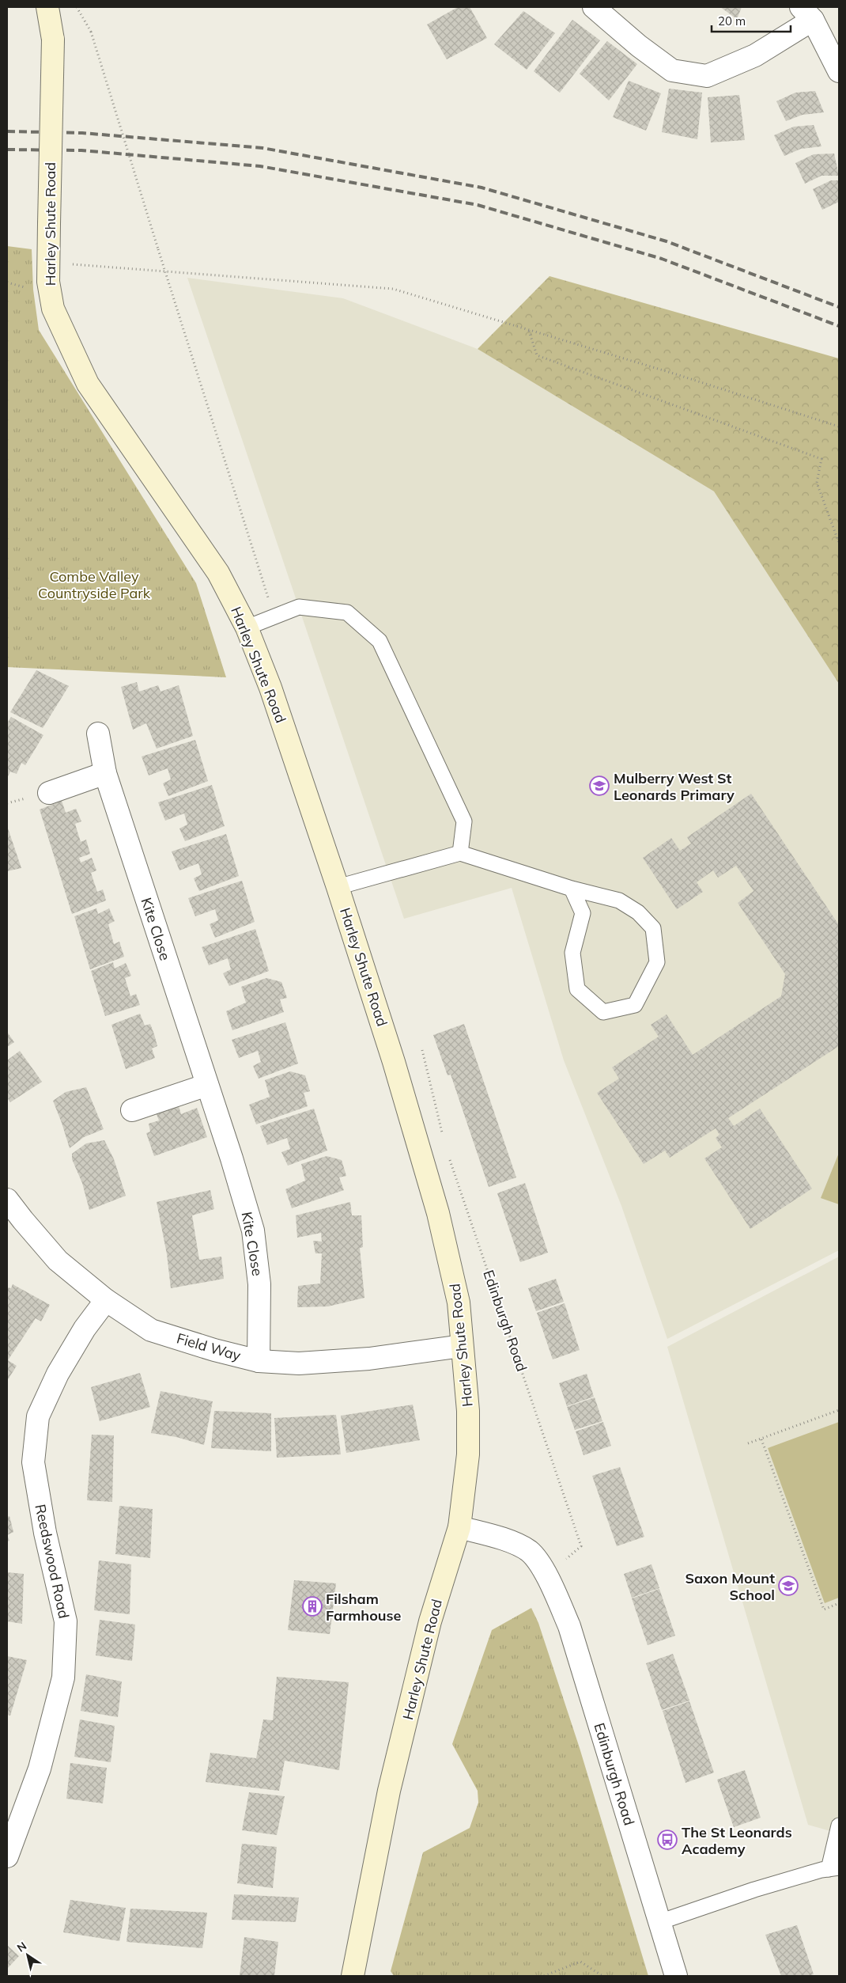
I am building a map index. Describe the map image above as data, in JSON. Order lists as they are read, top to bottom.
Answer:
{
  "streets": {
    "main road": ["Harley Shute Road"],
    "street": [
      "Kite Close",
      "Edinburgh Road",
      "Field Way",
      "Reedswood Road"
    ]
  },
  "crossings": [
    ["Harley Shute Road", "Edinburgh Road"],
    ["Harley Shute Road", "Field Way"],
    ["Kite Close", "Field Way"],
    ["Field Way", "Reedswood Road"]
  ],
  "parks": ["Combe Valley Countryside Park"],
  "places": {
    "school or university": ["Mulberry West St Leonards Primary", "Saxon Mount School"],
    "building": ["Filsham Farmhouse"],
    "bus stop": ["The St Leonards Academy"]
  },
  "scale_bar": "20 m",
  "north": "top left"
}
